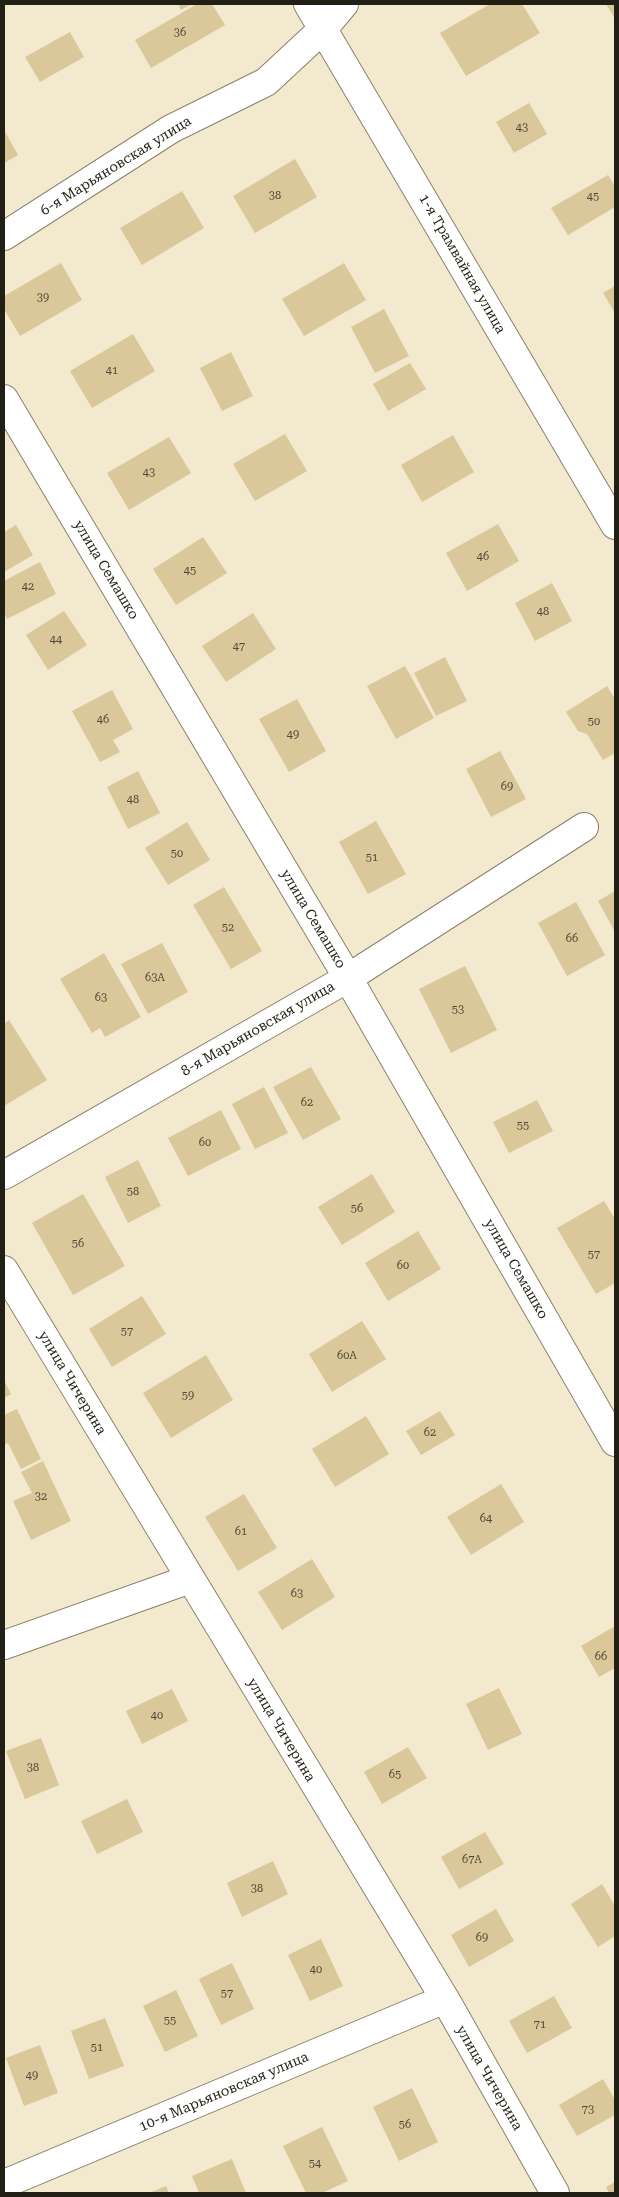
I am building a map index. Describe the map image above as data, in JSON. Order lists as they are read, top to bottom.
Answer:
{
  "streets": {
    "street": [
      "6-я Марьяновская улица",
      "1-я Трамвайная улица",
      "улица Семашко",
      "8-я Марьяновская улица",
      "улица Чичерина",
      "10-я Марьяновская улица"
    ]
  },
  "crossings": [
    ["6-я Марьяновская улица", "1-я Трамвайная улица"],
    ["улица Семашко", "8-я Марьяновская улица"],
    ["улица Чичерина", "10-я Марьяновская улица"]
  ],
  "house_numbers": [
    "36",
    "43",
    "38",
    "45",
    "39",
    "41",
    "43",
    "46",
    "45",
    "42",
    "48",
    "44",
    "47",
    "46",
    "50",
    "49",
    "69",
    "48",
    "50",
    "51",
    "52",
    "66",
    "63А",
    "63",
    "53",
    "62",
    "55",
    "60",
    "58",
    "56",
    "56",
    "57",
    "60",
    "57",
    "60А",
    "59",
    "62",
    "32",
    "64",
    "61",
    "63",
    "66",
    "40",
    "38",
    "65",
    "67А",
    "38",
    "69",
    "40",
    "57",
    "55",
    "71",
    "51",
    "49",
    "73",
    "56",
    "54"
  ]
}
